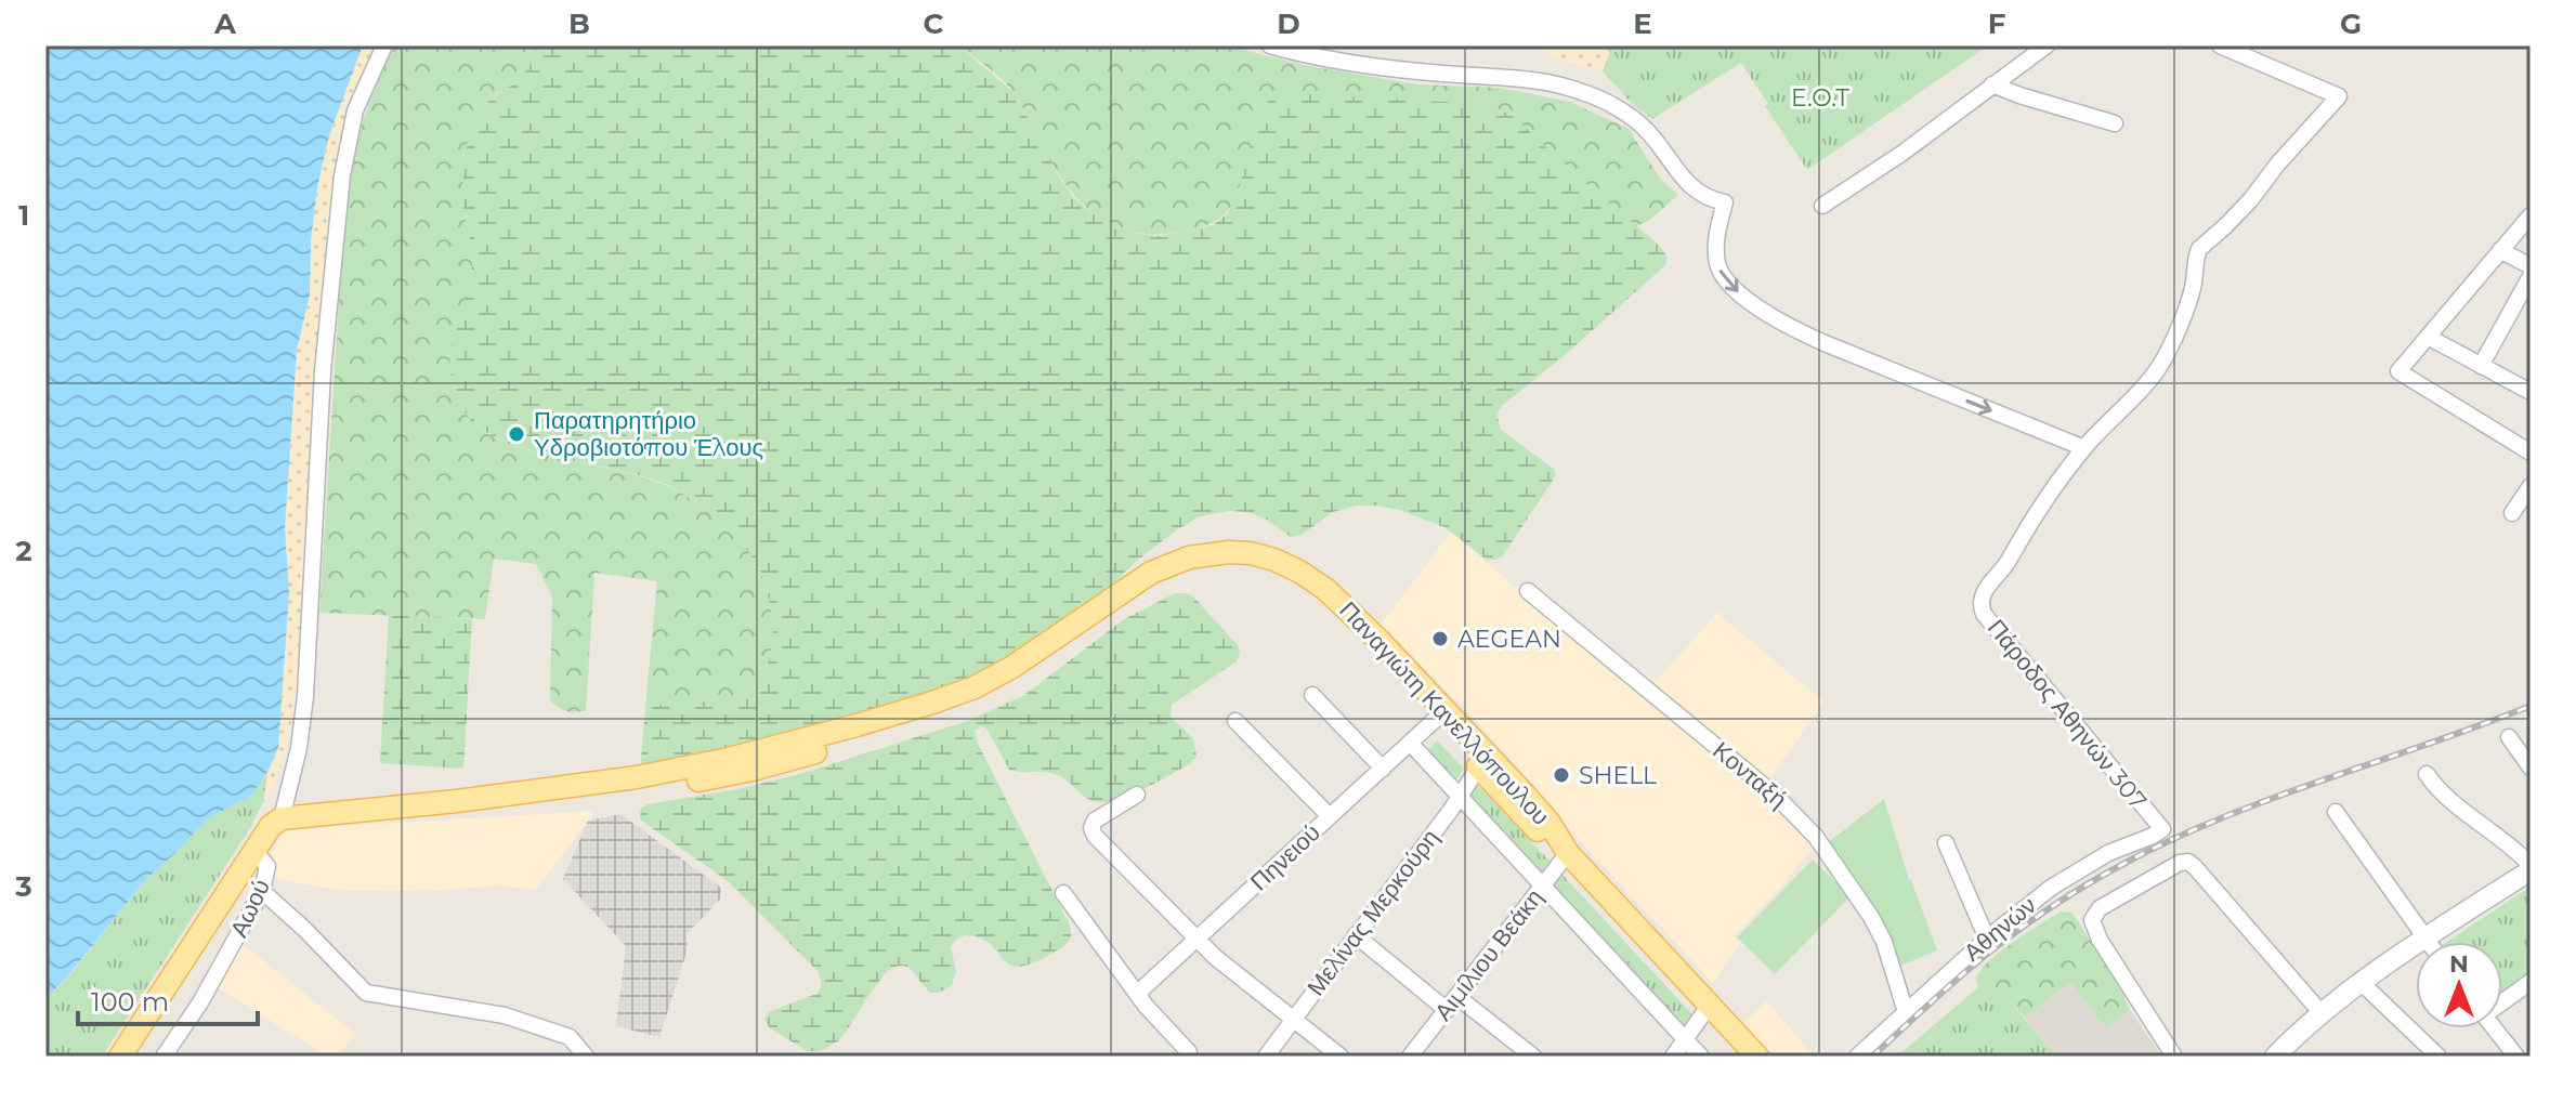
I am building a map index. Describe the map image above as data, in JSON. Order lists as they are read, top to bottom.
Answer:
{
  "streets": {
    "main road": ["Παναγιώτη Κανελλόπουλου"],
    "street": [
      "Πάροδος Αθηνών 307",
      "Κονταξή",
      "Πηνειού",
      "Αωού",
      "Μελίνας Μερκούρη",
      "Αθηνών",
      "Αιμίλιου Βεάκη"
    ]
  },
  "crossings": [
    ["Παναγιώτη Κανελλόπουλου", "Πηνειού"],
    ["Παναγιώτη Κανελλόπουλου", "Μελίνας Μερκούρη"],
    ["Παναγιώτη Κανελλόπουλου", "Αιμίλιου Βεάκη"],
    ["Πάροδος Αθηνών 307", "Αθηνών"],
    ["Κονταξή", "Αθηνών"]
  ],
  "parks": ["E.O.T"],
  "places": ["Παρατηρητήριο Υδροβιοτόπου Έλους", "AEGEAN", "SHELL"],
  "scale_bar": "100 m",
  "north": "top",
  "grid": {
    "columns": [
      "A",
      "B",
      "C",
      "D",
      "E",
      "F",
      "G"
    ],
    "rows": ["1", "2", "3"]
  }
}
